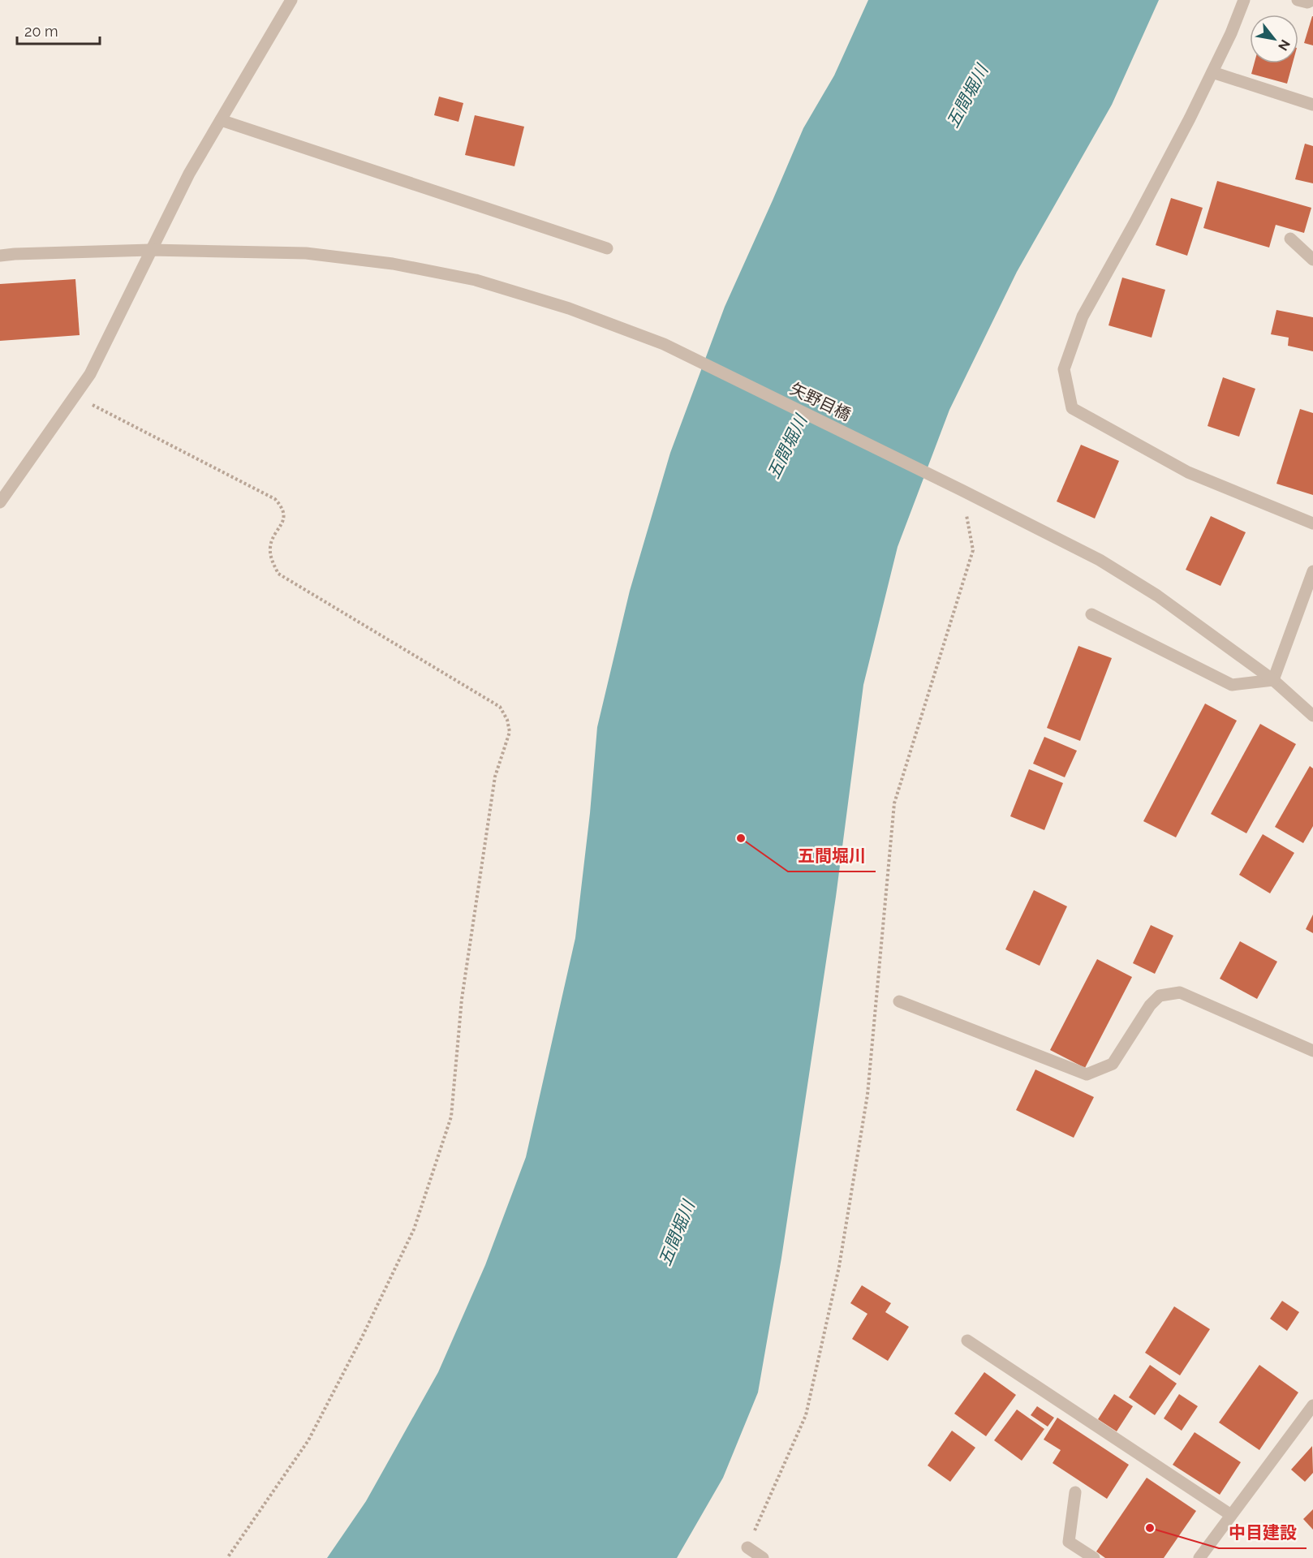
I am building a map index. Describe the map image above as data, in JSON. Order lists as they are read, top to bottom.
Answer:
{
  "streets": {
    "street": ["矢野目橋"]
  },
  "water": ["五間堀川"],
  "places": ["五間堀川", "中目建設"],
  "scale_bar": "20 m",
  "north": "bottom right"
}
